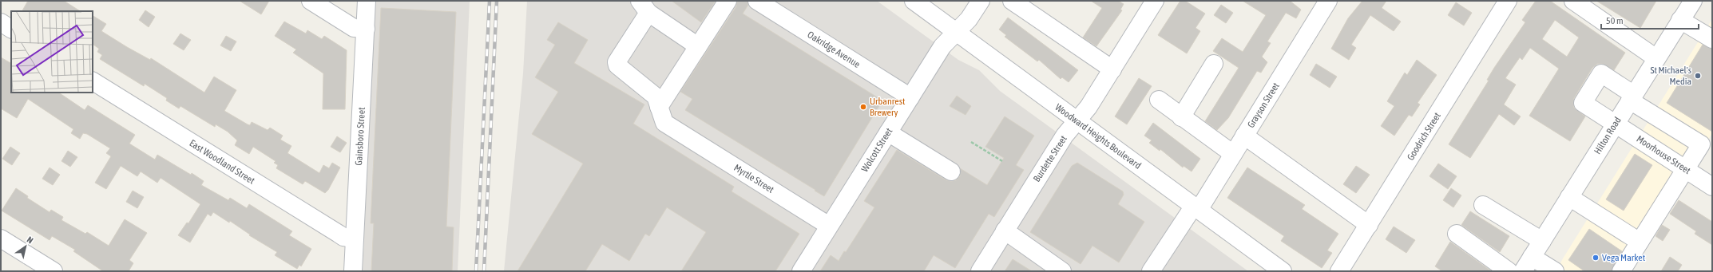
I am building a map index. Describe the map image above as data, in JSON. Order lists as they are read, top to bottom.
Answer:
{
  "streets": {
    "street": [
      "Oakridge Avenue",
      "Grayson Street",
      "Hilton Road",
      "Gainsboro Street",
      "Woodward Heights Boulevard",
      "Goodrich Street",
      "Wolcott Street",
      "Moorhouse Street",
      "Burdette Street",
      "East Woodland Street",
      "Myrtle Street"
    ]
  },
  "crossings": [
    ["Oakridge Avenue", "Wolcott Street"],
    ["Grayson Street", "Woodward Heights Boulevard"],
    ["Hilton Road", "Moorhouse Street"],
    ["Gainsboro Street", "East Woodland Street"],
    ["Woodward Heights Boulevard", "Wolcott Street"],
    ["Woodward Heights Boulevard", "Burdette Street"],
    ["Wolcott Street", "Myrtle Street"]
  ],
  "places": ["St Michael's Media", "Urbanrest Brewery", "Vega Market"],
  "scale_bar": "50 m",
  "north": "top right"
}
